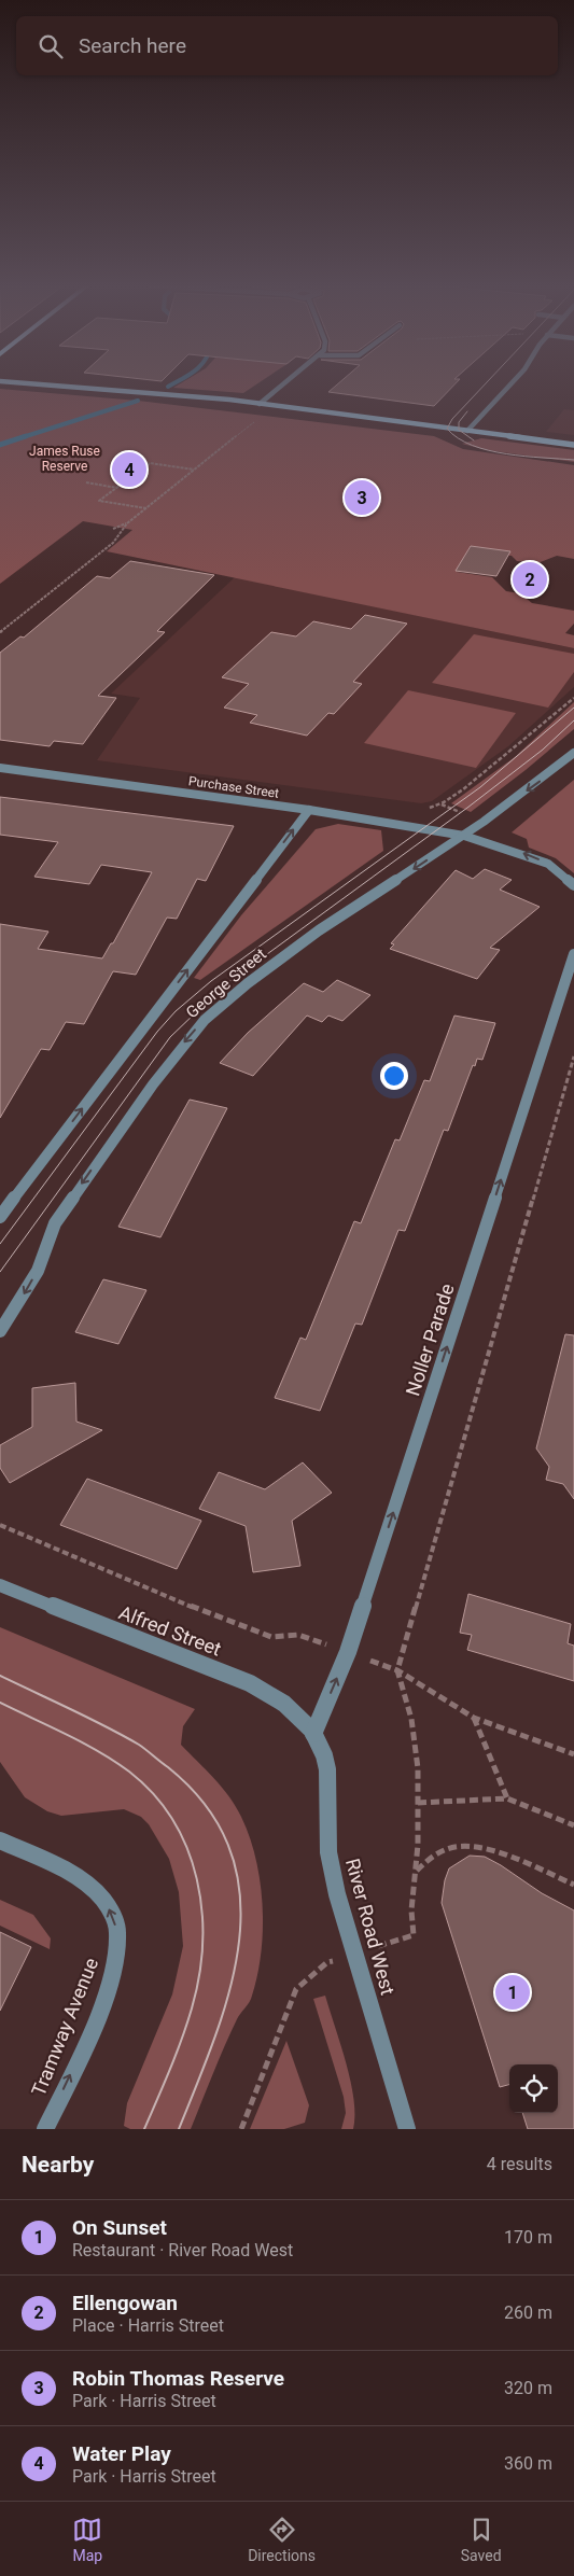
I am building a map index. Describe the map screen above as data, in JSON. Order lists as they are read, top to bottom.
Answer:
{
  "streets": {
    "street": [
      "Purchase Street",
      "George Street",
      "Noller Parade",
      "Alfred Street",
      "River Road West",
      "Tramway Avenue"
    ]
  },
  "crossings": [
    ["Purchase Street", "George Street"],
    ["Noller Parade", "Alfred Street"],
    ["Noller Parade", "River Road West"],
    ["Alfred Street", "River Road West"]
  ],
  "one_way": ["Noller Parade"],
  "parks": ["James Ruse Reserve"],
  "page": {
    "search": "Search here",
    "pins": [
      "4",
      "3",
      "2",
      "1"
    ],
    "heading": ["Nearby", "4 results"],
    "list": [
      {
        "mark": "1",
        "name": "On Sunset",
        "note": "Restaurant · River Road West",
        "value": "170 m"
      },
      {
        "mark": "2",
        "name": "Ellengowan",
        "note": "Place · Harris Street",
        "value": "260 m"
      },
      {
        "mark": "3",
        "name": "Robin Thomas Reserve",
        "note": "Park · Harris Street",
        "value": "320 m"
      },
      {
        "mark": "4",
        "name": "Water Play",
        "note": "Park · Harris Street",
        "value": "360 m"
      }
    ],
    "nav": ["Map", "Directions", "Saved"]
  }
}
